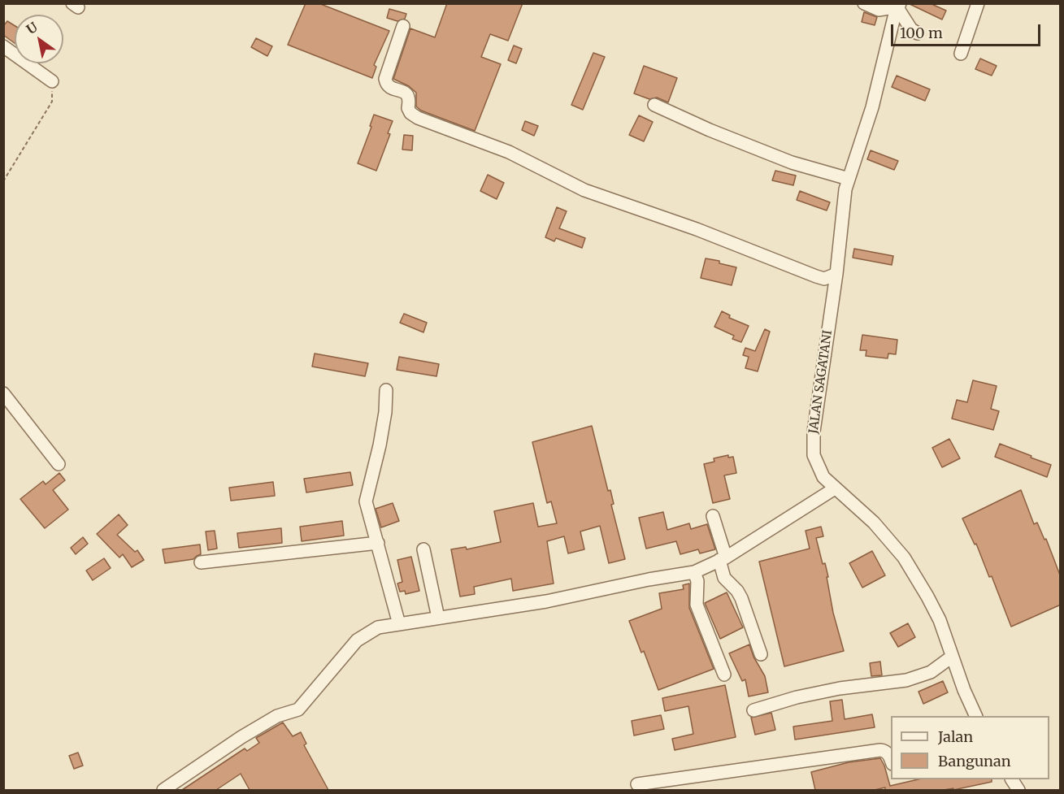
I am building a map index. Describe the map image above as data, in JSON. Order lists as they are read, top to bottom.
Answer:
{
  "streets": {
    "street": ["JALAN SAGATANI"]
  },
  "legend": ["Jalan", "Bangunan"],
  "scale_bar": "100 m",
  "north": "top left"
}
